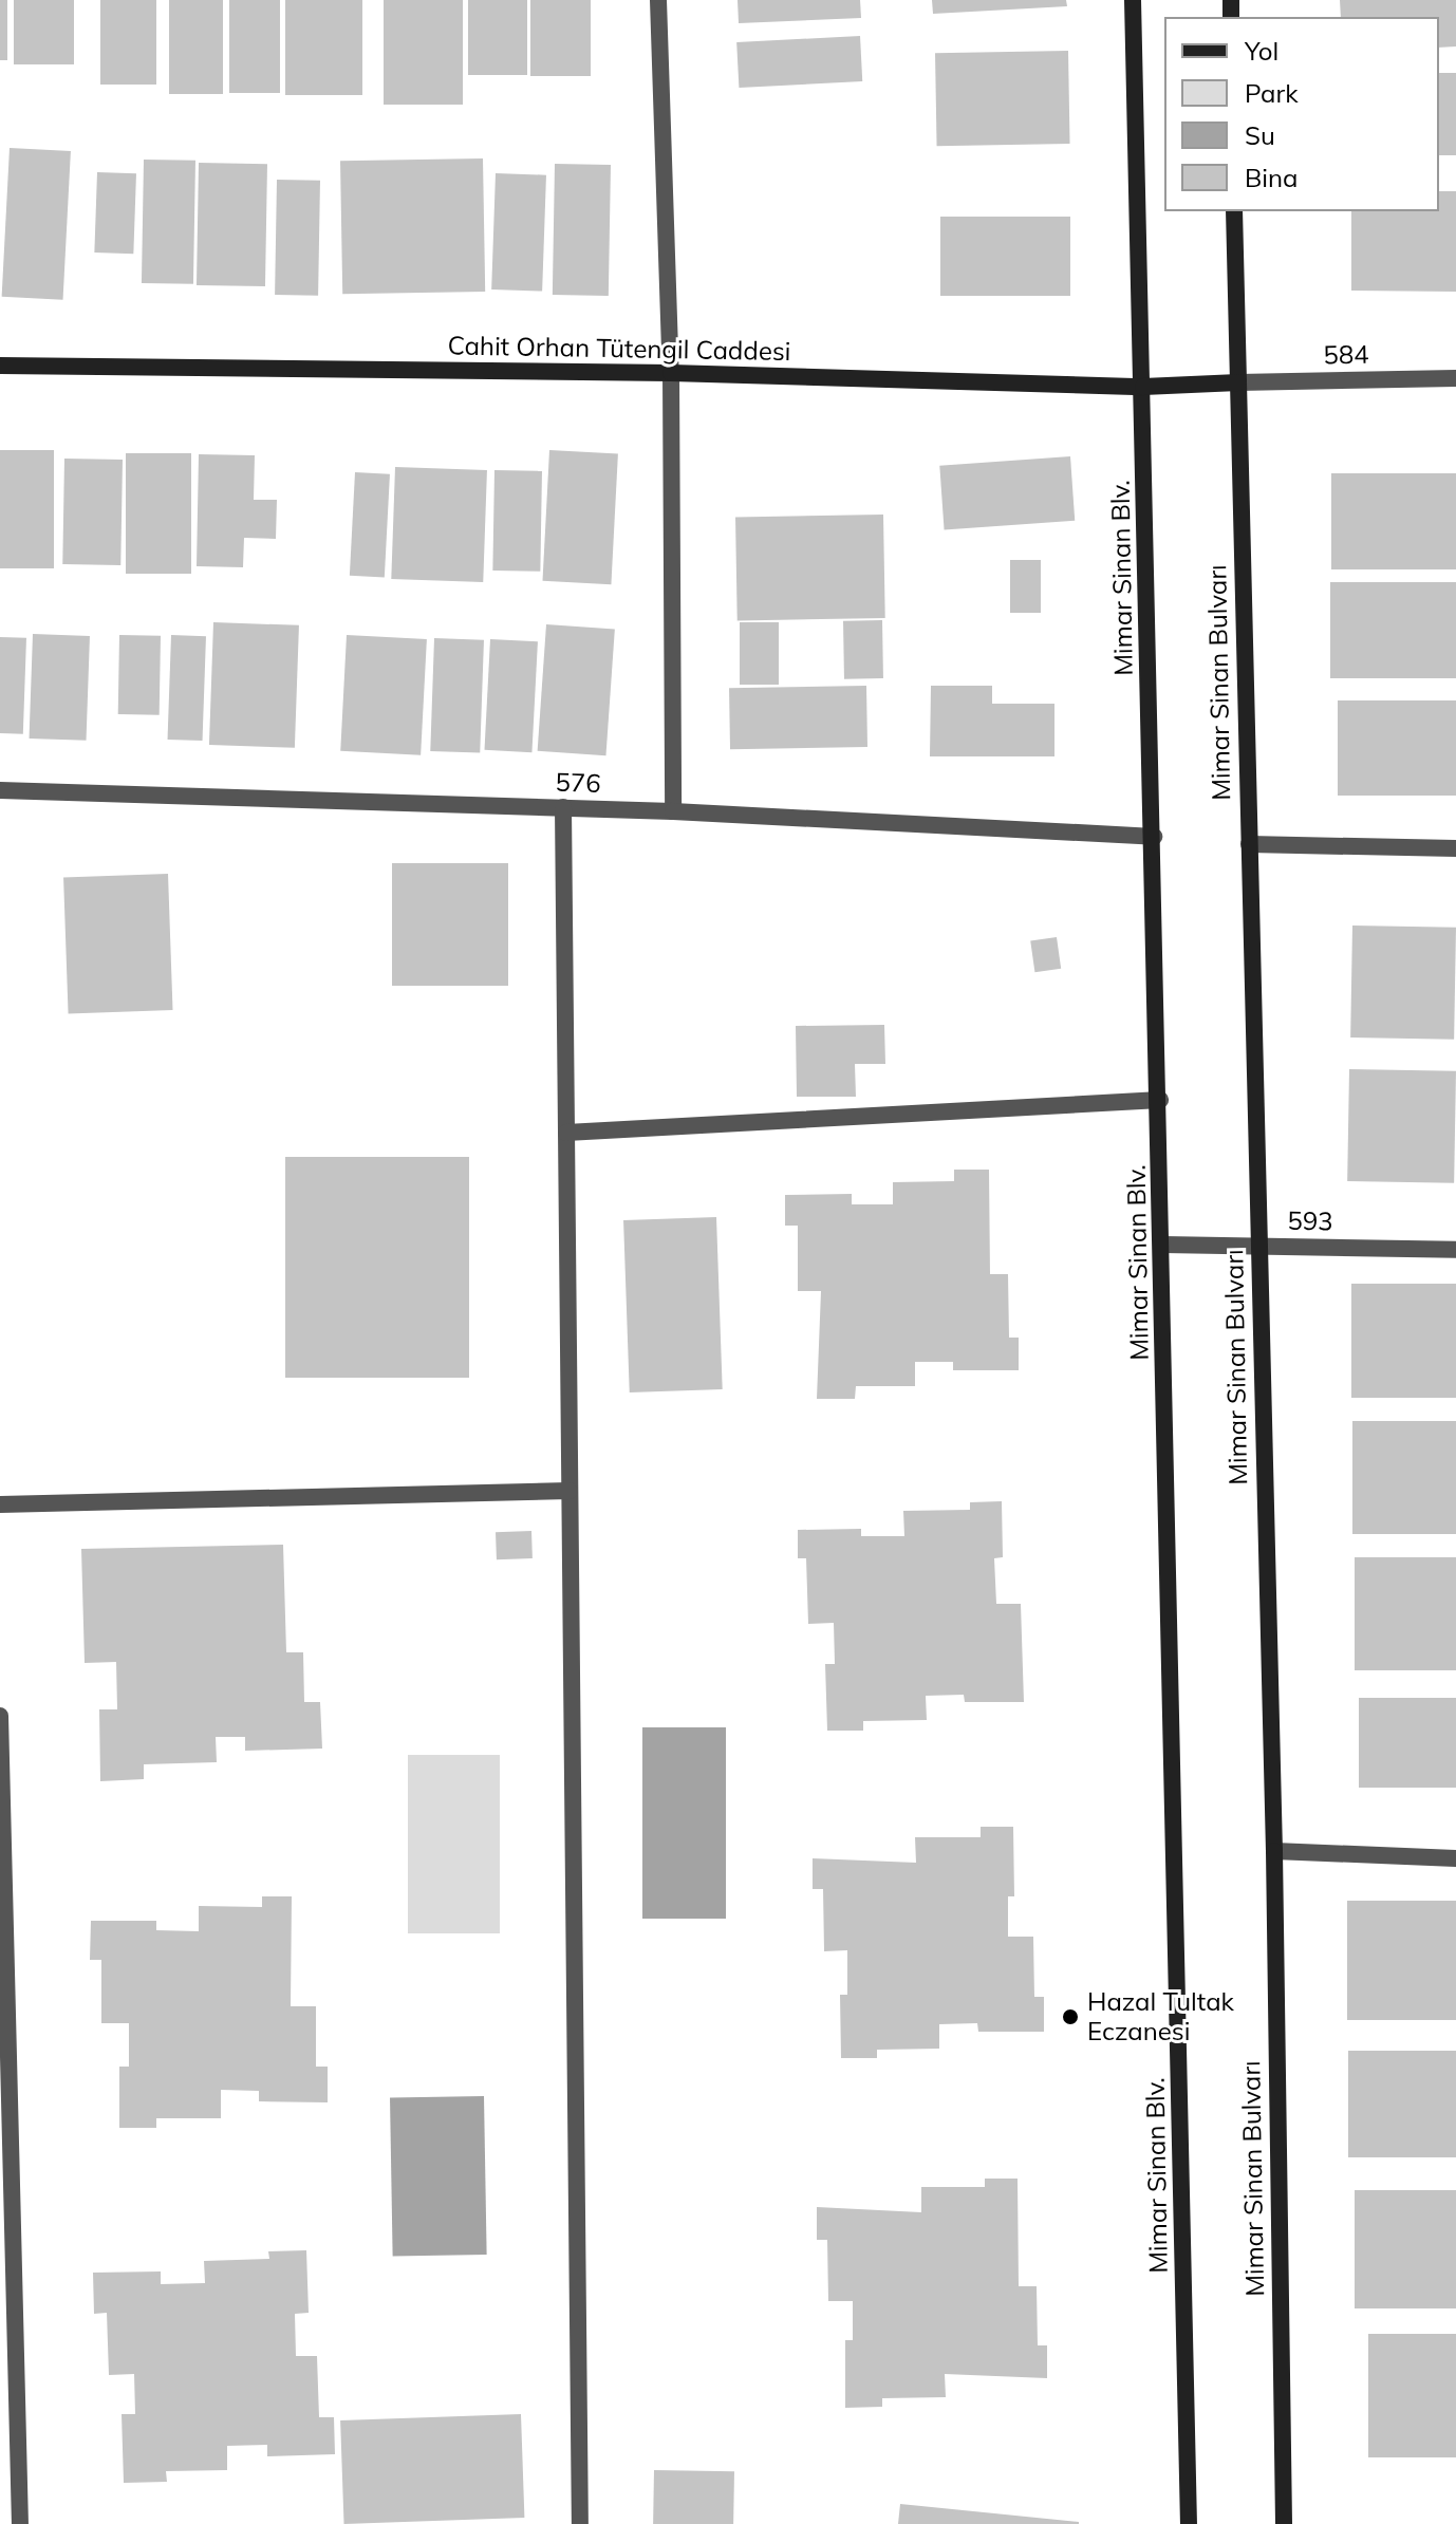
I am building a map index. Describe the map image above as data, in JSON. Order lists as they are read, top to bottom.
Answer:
{
  "streets": {
    "street": [
      "Cahit Orhan Tütengil Caddesi",
      "584",
      "Mimar Sinan Blv.",
      "Mimar Sinan Bulvarı",
      "576",
      "593"
    ]
  },
  "crossings": [
    ["Cahit Orhan Tütengil Caddesi", "584"],
    ["Cahit Orhan Tütengil Caddesi", "Mimar Sinan Blv."],
    ["Cahit Orhan Tütengil Caddesi", "Mimar Sinan Bulvarı"],
    ["584", "Mimar Sinan Bulvarı"],
    ["Mimar Sinan Blv.", "576"],
    ["Mimar Sinan Blv.", "593"],
    ["Mimar Sinan Bulvarı", "593"]
  ],
  "places": ["Hazal Tultak Eczanesi"],
  "legend": [
    "Yol",
    "Park",
    "Su",
    "Bina"
  ]
}
